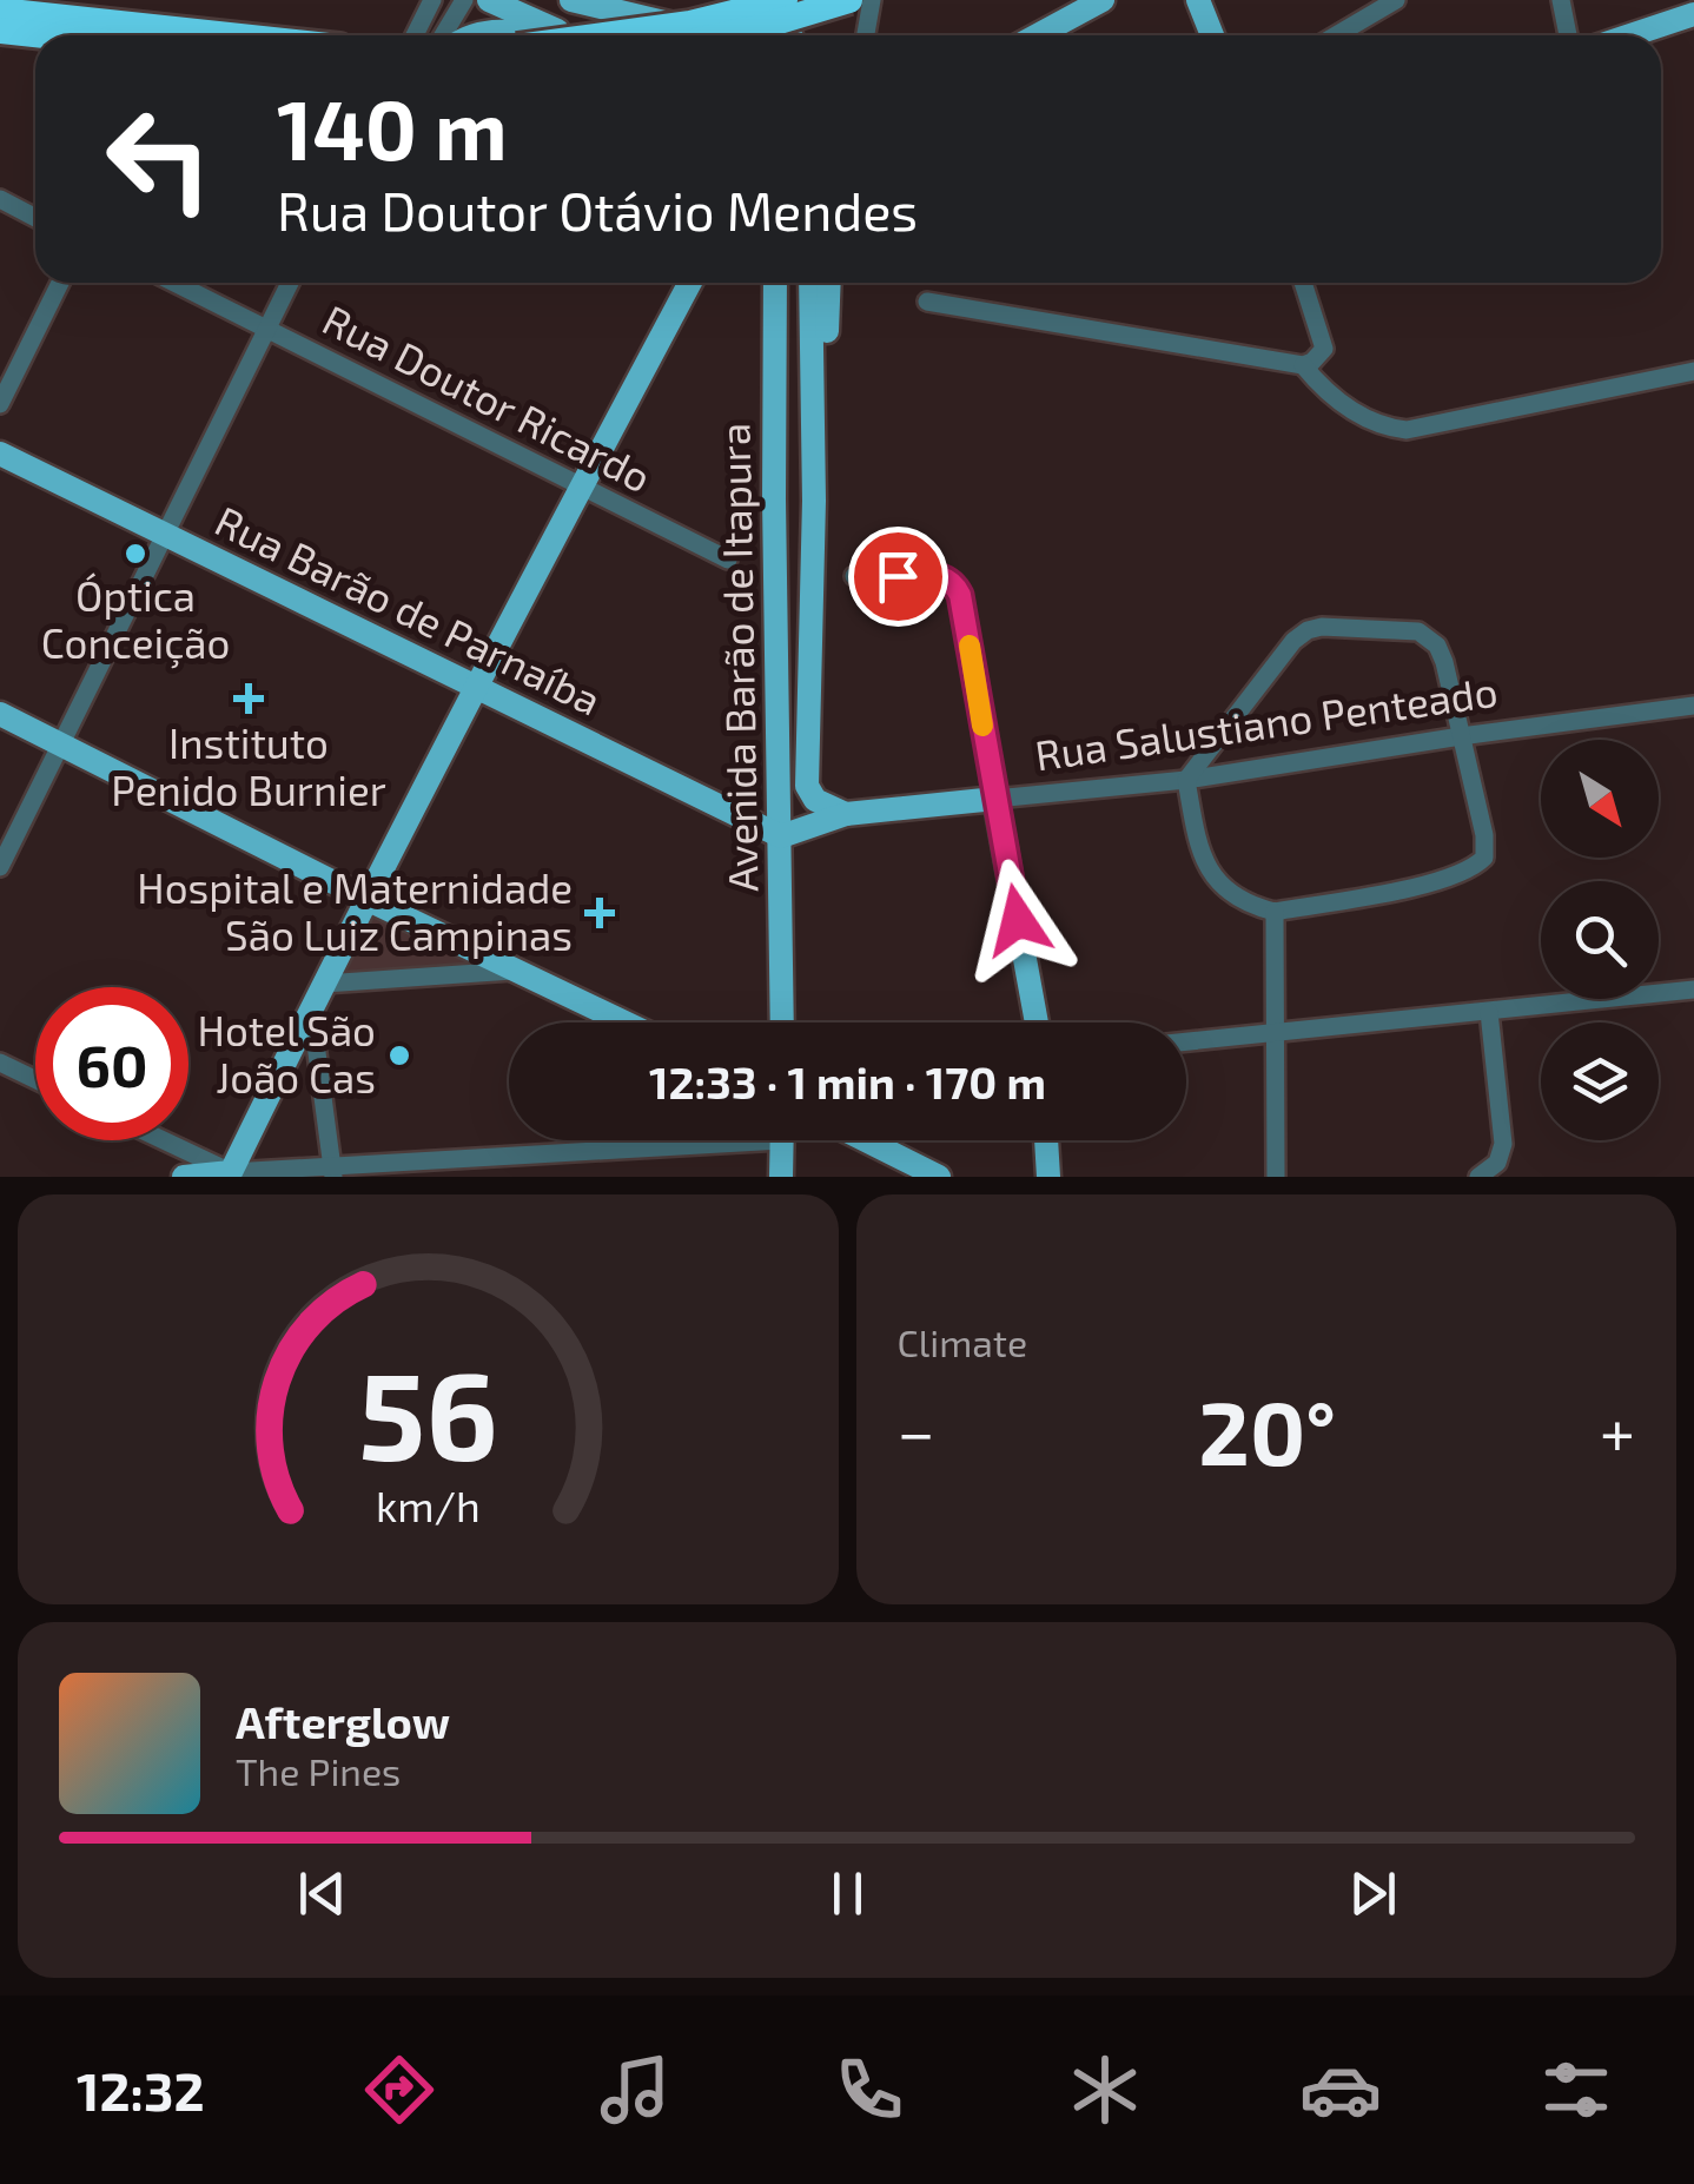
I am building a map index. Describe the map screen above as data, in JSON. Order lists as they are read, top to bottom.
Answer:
{
  "streets": {
    "main road": ["Rua Barão de Parnaíba", "Avenida Barão de Itapura", "Rua Salustiano Penteado"],
    "street": ["Rua Doutor Ricardo"]
  },
  "crossings": [
    ["Rua Barão de Parnaíba", "Avenida Barão de Itapura"],
    ["Rua Barão de Parnaíba", "Rua Salustiano Penteado"],
    ["Avenida Barão de Itapura", "Rua Salustiano Penteado"]
  ],
  "places": {
    "other": ["Óptica Conceição", "Hotel São João Cas"],
    "health": ["Instituto Penido Burnier", "Hospital e Maternidade São Luiz Campinas"]
  },
  "north": "bottom right",
  "page": {
    "turn": ["140 m", "Rua Doutor Otávio Mendes"],
    "limit": "60",
    "trip": "12:33 · 1 min · 170 m",
    "tile": "Climate",
    "heat": ["−", "20°", "+"],
    "song": ["Afterglow", "The Pines"],
    "tabs": "12:32",
    "gauge": ["56", "km/h"]
  }
}
